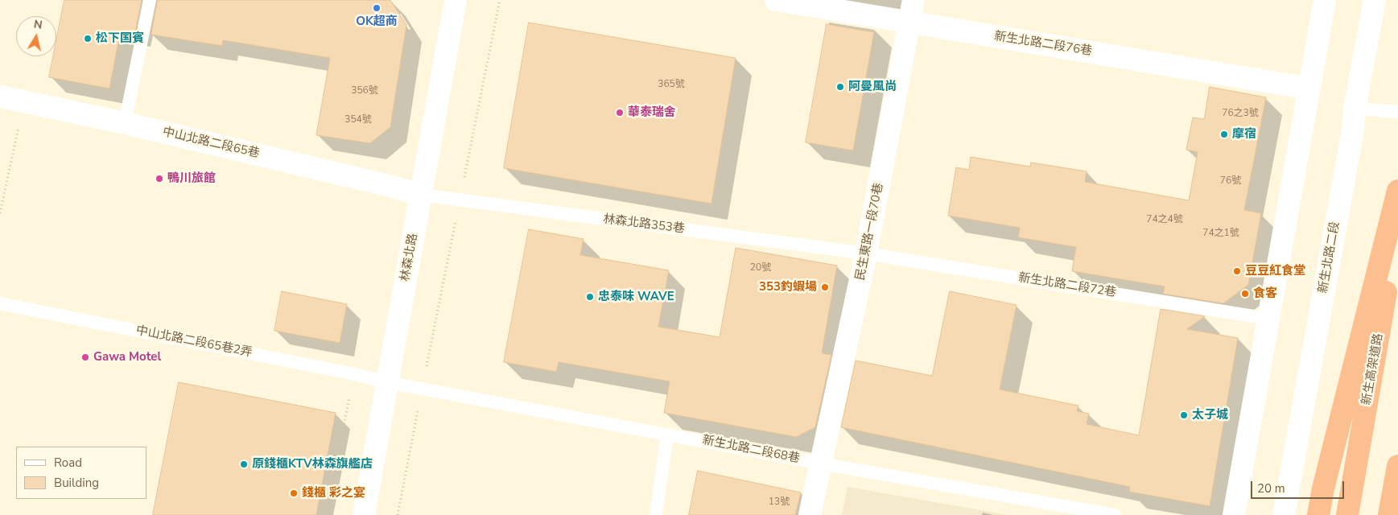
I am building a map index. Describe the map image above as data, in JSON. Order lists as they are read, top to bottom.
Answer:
{
  "streets": {
    "highway": ["新生高架道路"],
    "street": [
      "新生北路二段76巷",
      "中山北路二段65巷",
      "民生東路一段70巷",
      "林森北路",
      "新生北路二段"
    ],
    "lane": [
      "林森北路353巷",
      "新生北路二段72巷",
      "中山北路二段65巷2弄",
      "新生北路二段68巷"
    ]
  },
  "crossings": [
    ["新生北路二段76巷", "民生東路一段70巷"],
    ["中山北路二段65巷", "林森北路353巷"],
    ["中山北路二段65巷", "林森北路"],
    ["林森北路353巷", "民生東路一段70巷"],
    ["林森北路353巷", "林森北路"],
    ["林森北路353巷", "新生北路二段72巷"],
    ["民生東路一段70巷", "新生北路二段72巷"],
    ["民生東路一段70巷", "新生北路二段68巷"],
    ["林森北路", "中山北路二段65巷2弄"],
    ["林森北路", "新生北路二段68巷"],
    ["中山北路二段65巷2弄", "新生北路二段68巷"]
  ],
  "places": [
    "OK超商",
    "松下国賓",
    "阿曼風尚",
    "華泰瑞舍",
    "摩宿",
    "鴨川旅館",
    "豆豆紅食堂",
    "353釣蝦場",
    "食客",
    "忠泰味 WAVE",
    "Gawa Motel",
    "太子城",
    "原錢櫃KTV林森旗艦店",
    "錢櫃 彩之宴"
  ],
  "house_numbers": [
    "365號",
    "356號",
    "76之3號",
    "354號",
    "76號",
    "74之4號",
    "74之1號",
    "20號",
    "13號"
  ],
  "legend": ["Road", "Building"],
  "scale_bar": "20 m",
  "north": "top"
}
